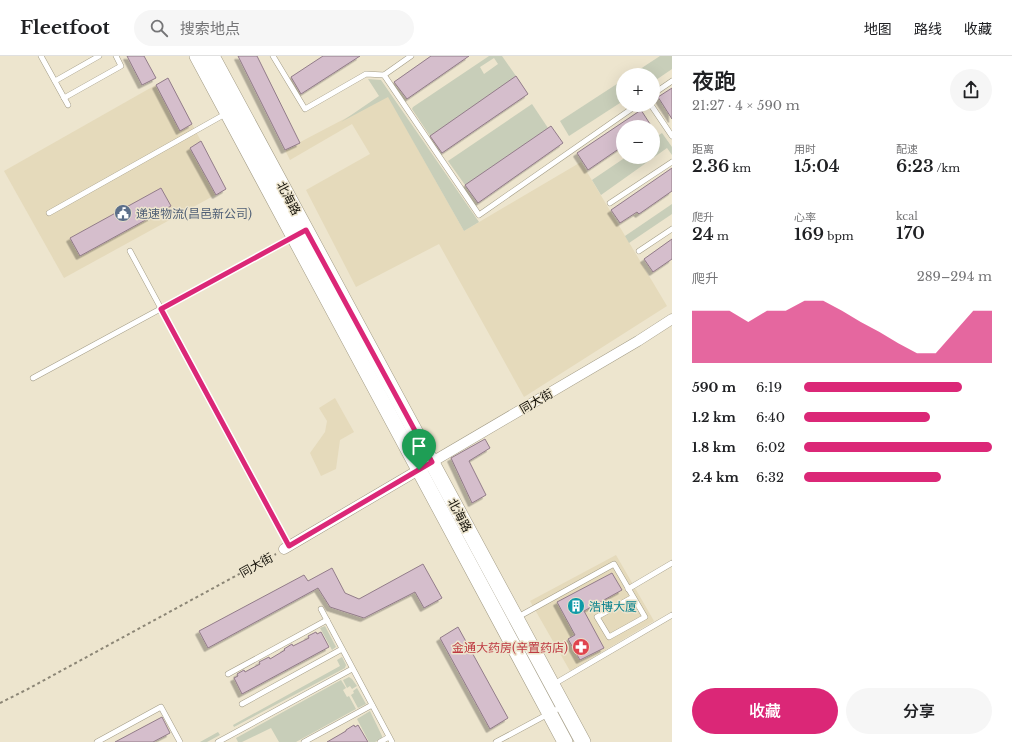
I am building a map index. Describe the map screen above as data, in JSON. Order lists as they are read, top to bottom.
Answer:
{
  "streets": {
    "main road": ["北海路"],
    "street": ["同大街"]
  },
  "crossings": [
    ["北海路", "同大街"]
  ],
  "places": {
    "public building": ["递速物流(昌邑新公司)"],
    "building": ["浩博大厦"],
    "pharmacy": ["金通大药房(辛置药店)"]
  },
  "page": {
    "header": "Fleetfoot",
    "search": "搜索地点",
    "nav": ["地图", "路线", "收藏"],
    "heading": ["夜跑", "21:27 · 4 × 590 m"],
    "map_buttons": ["+", "−"],
    "stats": [
      ["距离", "2.36 km"],
      ["用时", "15:04"],
      ["配速", "6:23 /km"],
      ["爬升", "24 m"],
      ["心率", "169 bpm"],
      ["kcal", "170"]
    ],
    "chart": ["爬升", "289–294 m"],
    "list": [
      {
        "name": "590 m",
        "note": "6:19"
      },
      {
        "name": "1.2 km",
        "note": "6:40"
      },
      {
        "name": "1.8 km",
        "note": "6:02"
      },
      {
        "name": "2.4 km",
        "note": "6:32"
      }
    ],
    "buttons": ["收藏", "分享"]
  }
}
